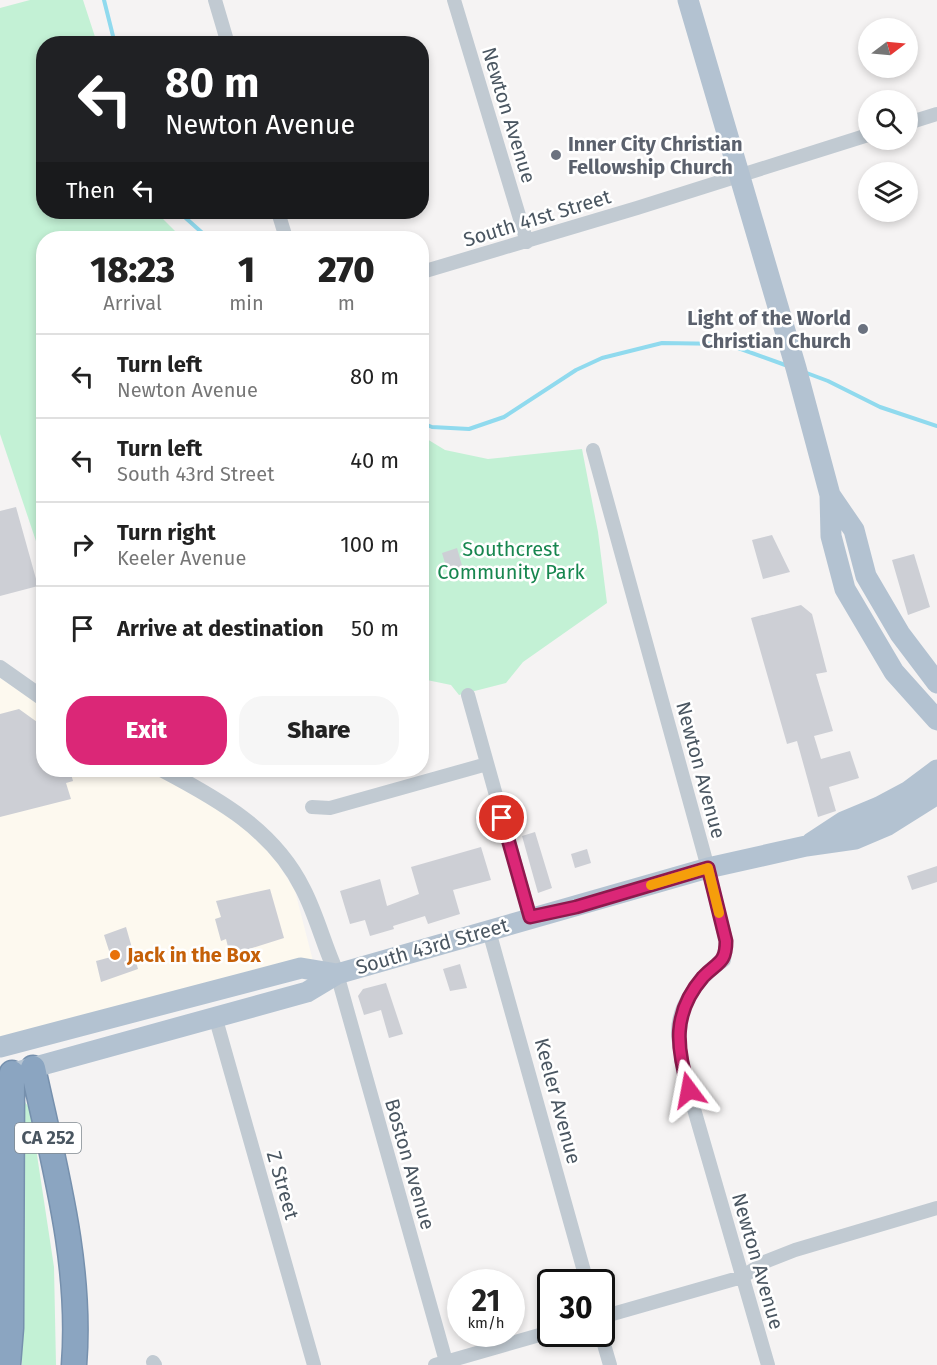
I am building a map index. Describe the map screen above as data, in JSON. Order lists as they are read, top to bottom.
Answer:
{
  "streets": {
    "highway": ["CA 252"],
    "main road": ["South 43rd Street"],
    "street": [
      "Newton Avenue",
      "South 41st Street",
      "Keeler Avenue",
      "Boston Avenue",
      "Z Street"
    ]
  },
  "crossings": [
    ["Newton Avenue", "South 41st Street"],
    ["Newton Avenue", "South 43rd Street"],
    ["South 43rd Street", "Keeler Avenue"],
    ["South 43rd Street", "CA 252"],
    ["South 43rd Street", "Boston Avenue"],
    ["South 43rd Street", "Z Street"]
  ],
  "parks": ["Southcrest Community Park"],
  "places": ["Inner City Christian Fellowship Church", "Light of the World Christian Church", "Jack in the Box"],
  "north": "right",
  "page": {
    "turn": ["80 m", "Newton Avenue"],
    "then": "Then",
    "eta": [
      "18:23",
      "Arrival",
      "1",
      "min",
      "270",
      "m"
    ],
    "list": [
      {
        "name": "Turn left",
        "note": "Newton Avenue",
        "value": "80 m"
      },
      {
        "name": "Turn left",
        "note": "South 43rd Street",
        "value": "40 m"
      },
      {
        "name": "Turn right",
        "note": "Keeler Avenue",
        "value": "100 m"
      },
      {
        "name": "Arrive at destination",
        "value": "50 m"
      }
    ],
    "buttons": ["Exit", "Share"],
    "speed": "21 km/h",
    "limit": "30"
  }
}
